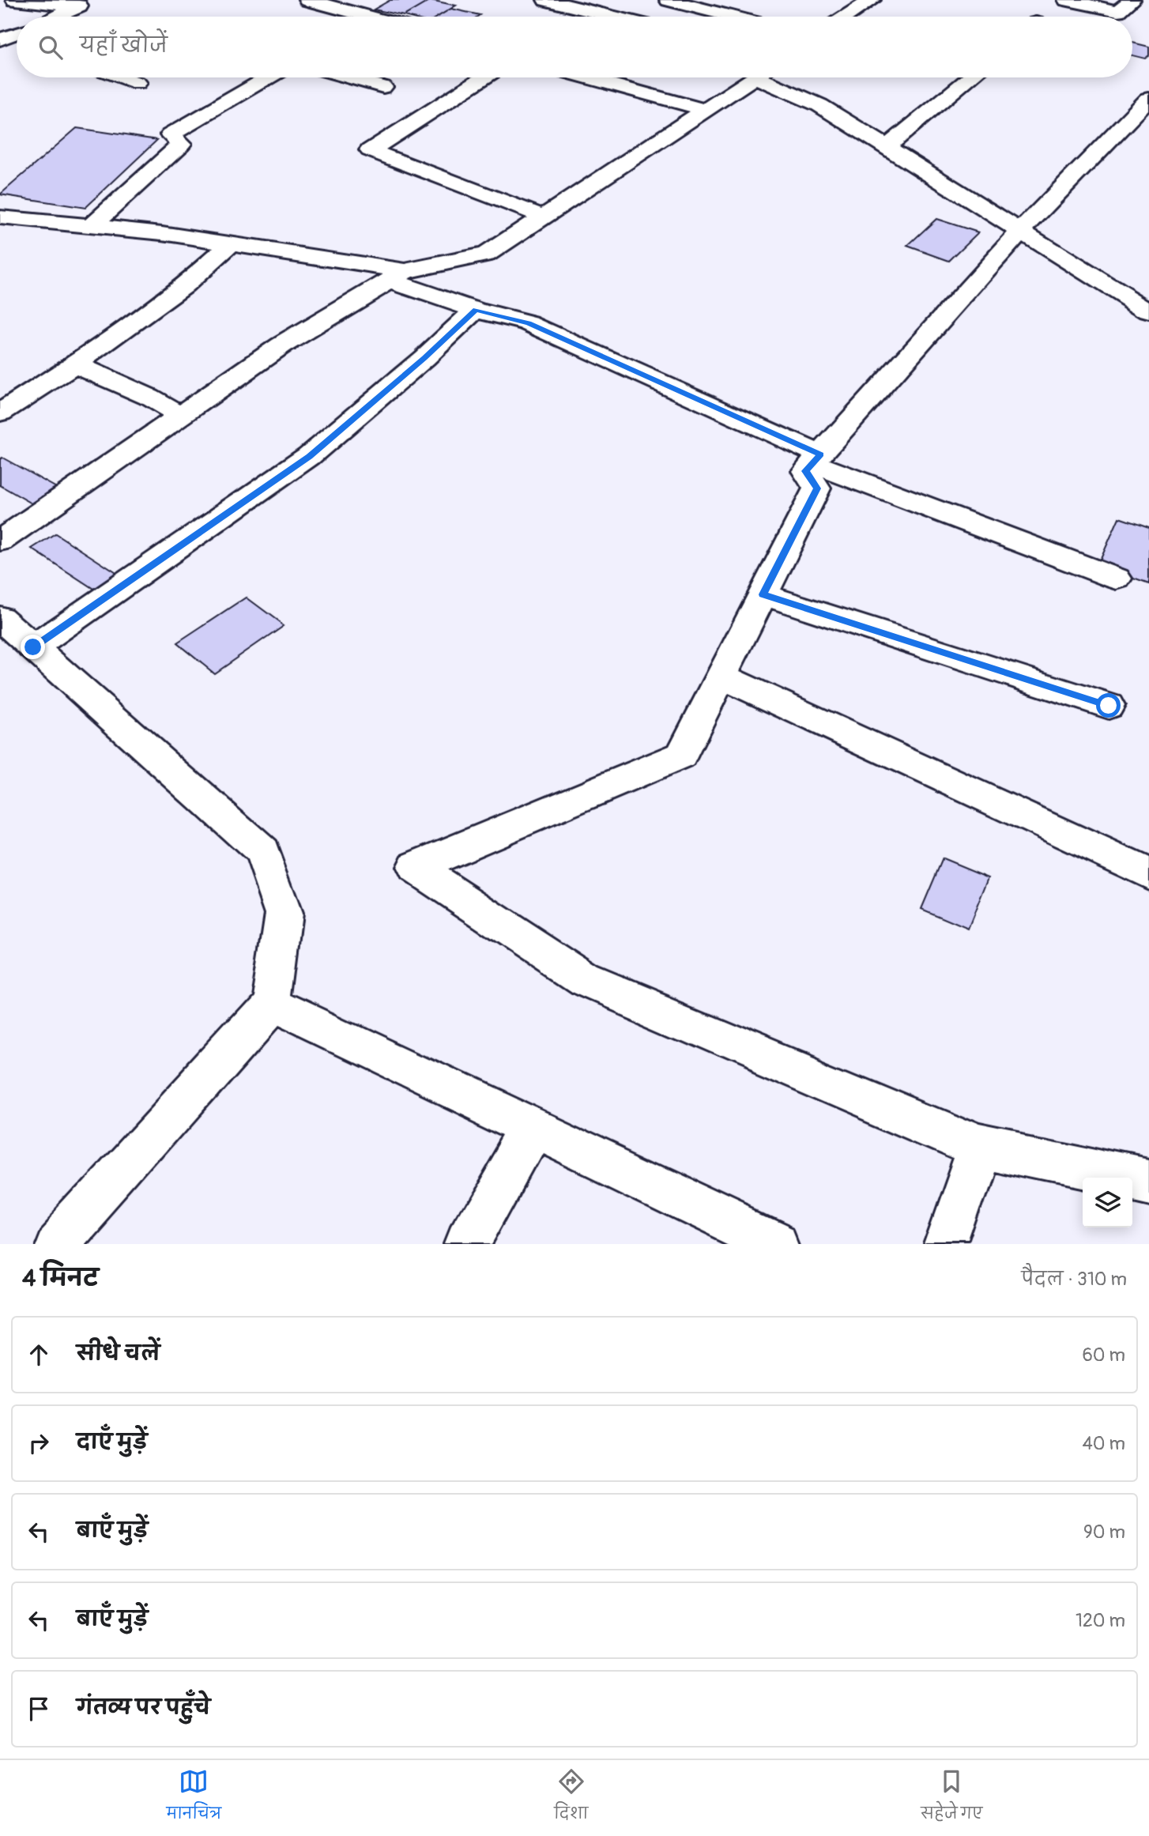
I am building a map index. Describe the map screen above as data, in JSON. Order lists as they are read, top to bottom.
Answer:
{
  "page": {
    "search": "यहाँ खोजें",
    "heading": ["4 मिनट", "पैदल · 310 m"],
    "list": [
      ["सीधे चलें", "60 m"],
      ["दाएँ मुड़ें", "40 m"],
      ["बाएँ मुड़ें", "90 m"],
      ["बाएँ मुड़ें", "120 m"],
      "गंतव्य पर पहुँचे"
    ],
    "nav": ["मानचित्र", "दिशा", "सहेजे गए"]
  }
}
